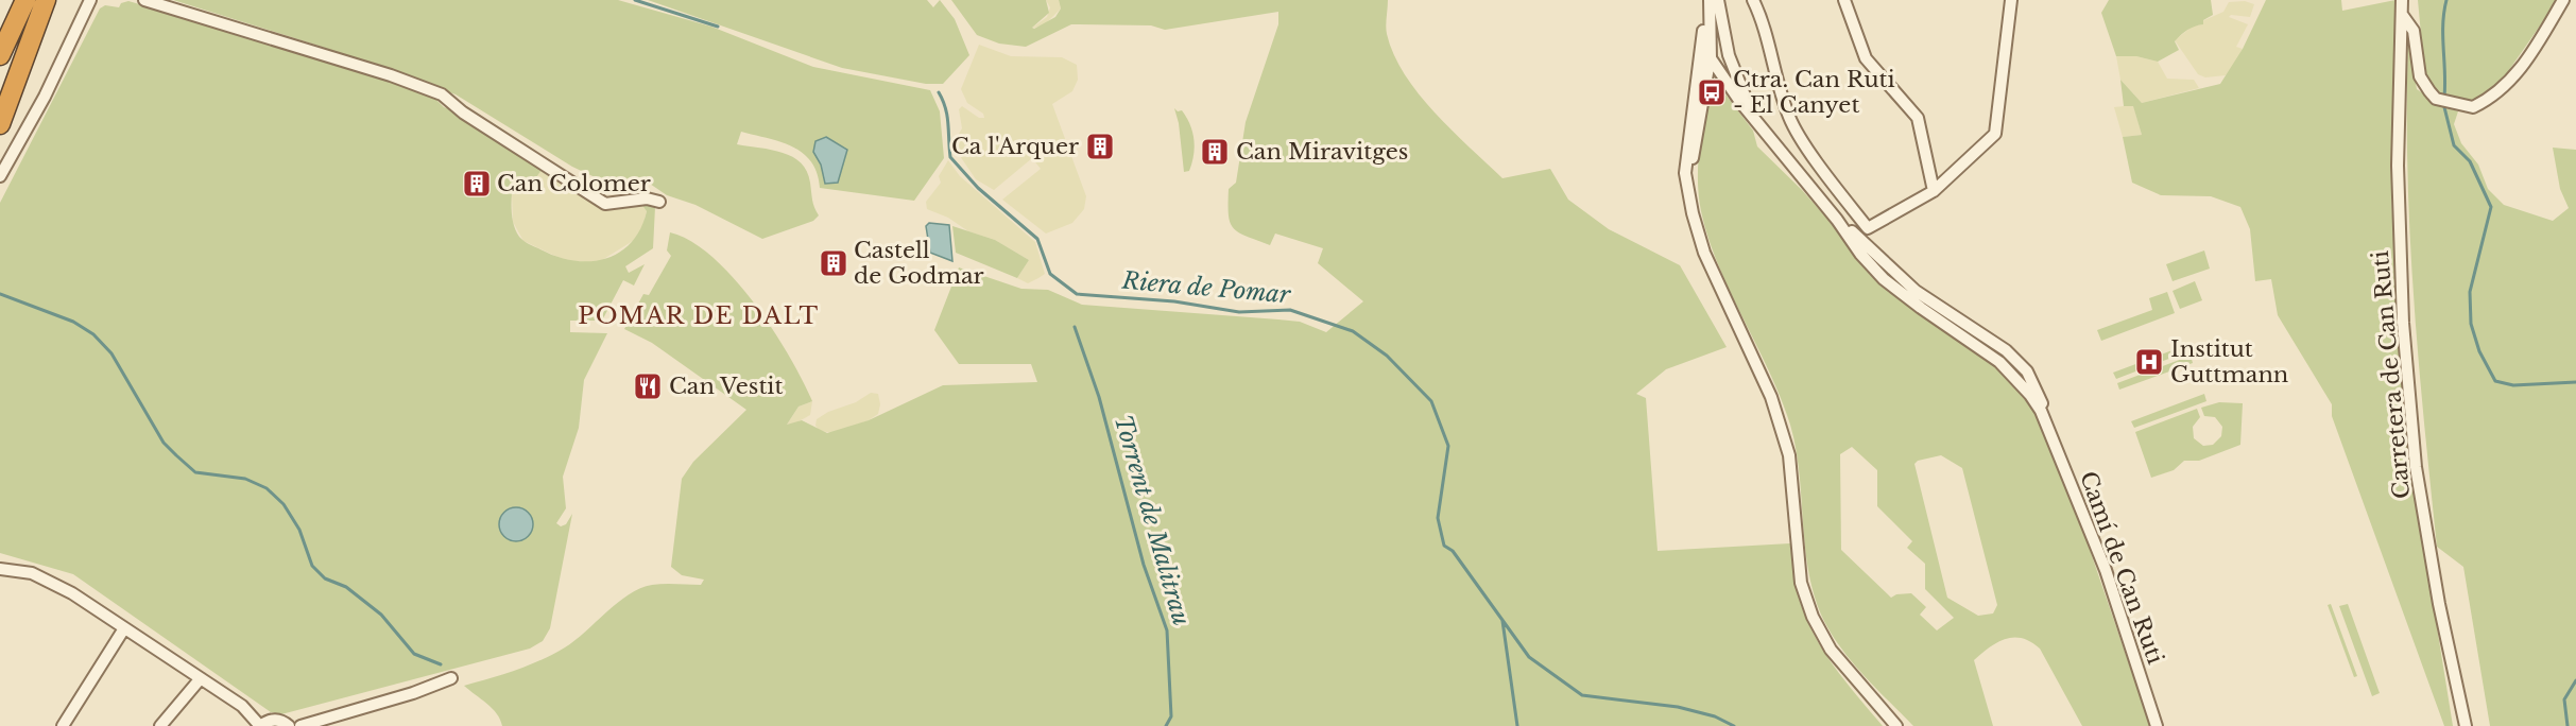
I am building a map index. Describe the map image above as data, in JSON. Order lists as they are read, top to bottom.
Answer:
{
  "streets": {
    "street": ["Carretera de Can Ruti", "Camí de Can Ruti"]
  },
  "districts": ["POMAR DE DALT"],
  "water": ["Riera de Pomar", "Torrent de Malitrau"],
  "places": {
    "bus stop": ["Ctra. Can Ruti - El Canyet"],
    "building": [
      "Ca l'Arquer",
      "Can Miravitges",
      "Can Colomer",
      "Castell de Godmar"
    ],
    "hospital": ["Institut Guttmann"],
    "restaurant": ["Can Vestit"]
  }
}
